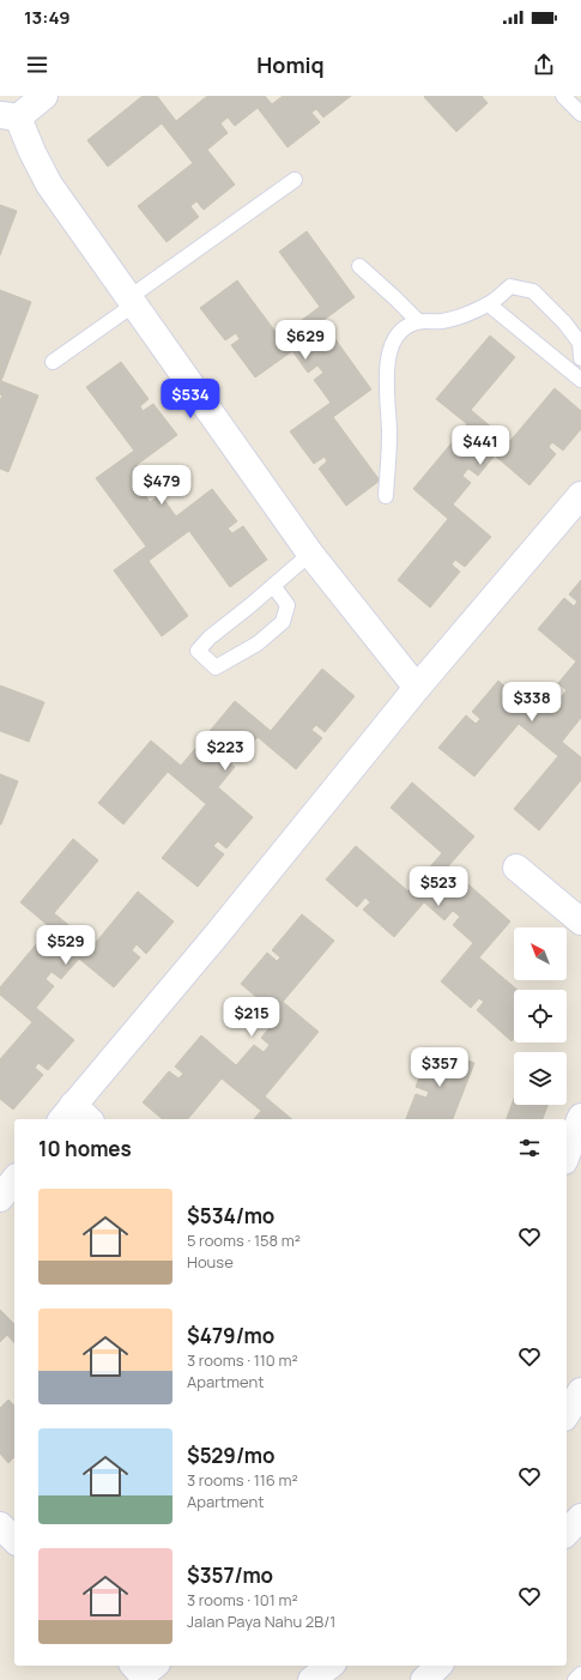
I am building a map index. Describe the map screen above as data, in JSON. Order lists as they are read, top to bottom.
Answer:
{
  "north": "top left",
  "page": {
    "status": "13:49",
    "header": "Homiq",
    "price": [
      "$629",
      "$534",
      "$441",
      "$479",
      "$338",
      "$223",
      "$523",
      "$529",
      "$215",
      "$357"
    ],
    "heading": "10 homes",
    "list": [
      {
        "name": "$534/mo",
        "note": "5 rooms · 158 m² · House"
      },
      {
        "name": "$479/mo",
        "note": "3 rooms · 110 m² · Apartment"
      },
      {
        "name": "$529/mo",
        "note": "3 rooms · 116 m² · Apartment"
      },
      {
        "name": "$357/mo",
        "note": "3 rooms · 101 m² · Jalan Paya Nahu 2B/1"
      }
    ]
  }
}
